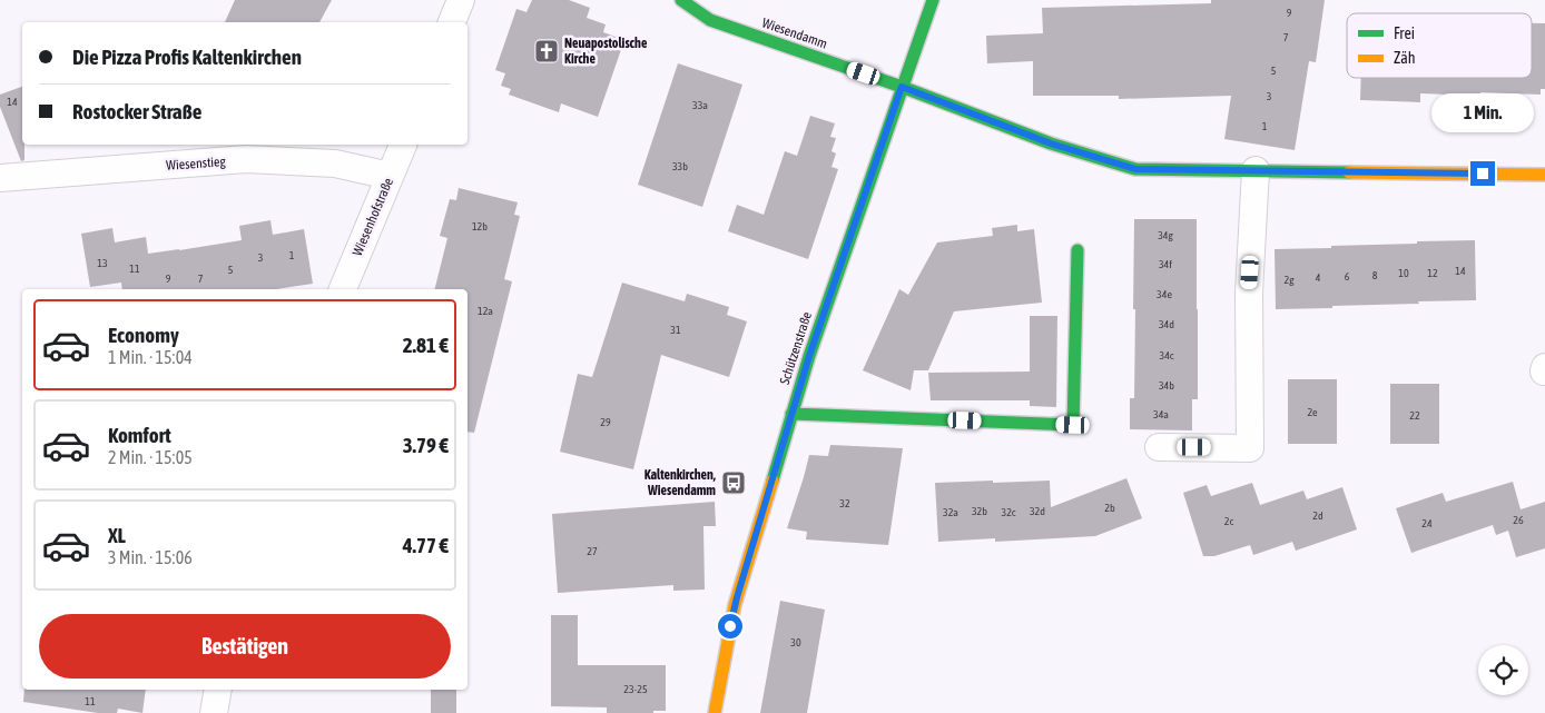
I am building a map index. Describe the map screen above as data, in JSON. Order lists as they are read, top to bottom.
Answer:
{
  "streets": {
    "street": [
      "Wiesendamm",
      "Wiesenstieg",
      "Wiesenhofstraße",
      "Schützenstraße"
    ]
  },
  "crossings": [
    ["Wiesendamm", "Schützenstraße"],
    ["Wiesenstieg", "Wiesenhofstraße"]
  ],
  "places": {
    "church": ["Neuapostolische Kirche"],
    "bus stop": ["Kaltenkirchen, Wiesendamm"]
  },
  "house_numbers": [
    "9",
    "7",
    "5",
    "3",
    "14",
    "33a",
    "1",
    "33b",
    "12b",
    "34g",
    "1",
    "3",
    "13",
    "34f",
    "11",
    "5",
    "14",
    "10",
    "12",
    "8",
    "6",
    "4",
    "9",
    "7",
    "2g",
    "34e",
    "12a",
    "34d",
    "31",
    "34c",
    "34b",
    "2e",
    "34a",
    "22",
    "29",
    "32",
    "2b",
    "32b",
    "32d",
    "32a",
    "32c",
    "2d",
    "26",
    "2c",
    "24",
    "27",
    "30",
    "23-25",
    "11"
  ],
  "legend": ["Frei", "Zäh"],
  "page": {
    "banner": ["Die Pizza Profis Kaltenkirchen", "Rostocker Straße"],
    "bubble": "1 Min.",
    "list": [
      {
        "name": "Economy",
        "note": "1 Min. · 15:04",
        "value": "2.81 €"
      },
      {
        "name": "Komfort",
        "note": "2 Min. · 15:05",
        "value": "3.79 €"
      },
      {
        "name": "XL",
        "note": "3 Min. · 15:06",
        "value": "4.77 €"
      }
    ],
    "buttons": "Bestätigen"
  }
}
